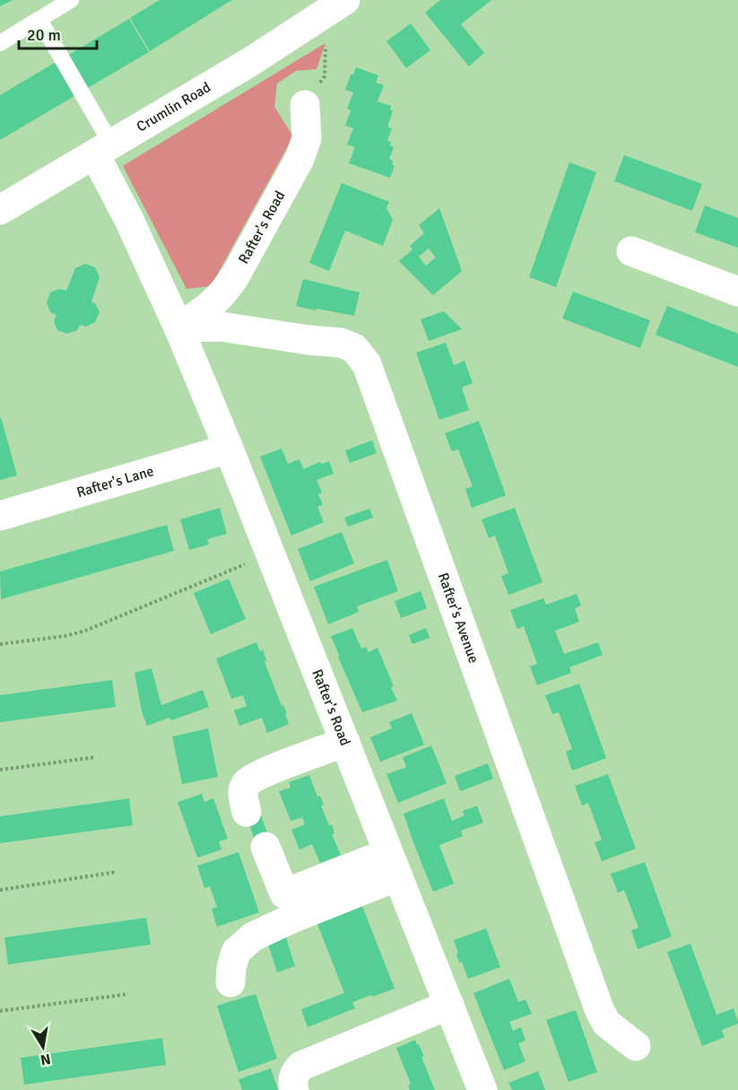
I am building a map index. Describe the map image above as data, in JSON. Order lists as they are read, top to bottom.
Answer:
{
  "streets": {
    "street": [
      "Crumlin Road",
      "Rafter's Road",
      "Rafter's Lane",
      "Rafter's Avenue"
    ]
  },
  "crossings": [
    ["Crumlin Road", "Rafter's Road"],
    ["Rafter's Road", "Rafter's Lane"],
    ["Rafter's Road", "Rafter's Avenue"]
  ],
  "scale_bar": "20 m",
  "north": "bottom"
}
